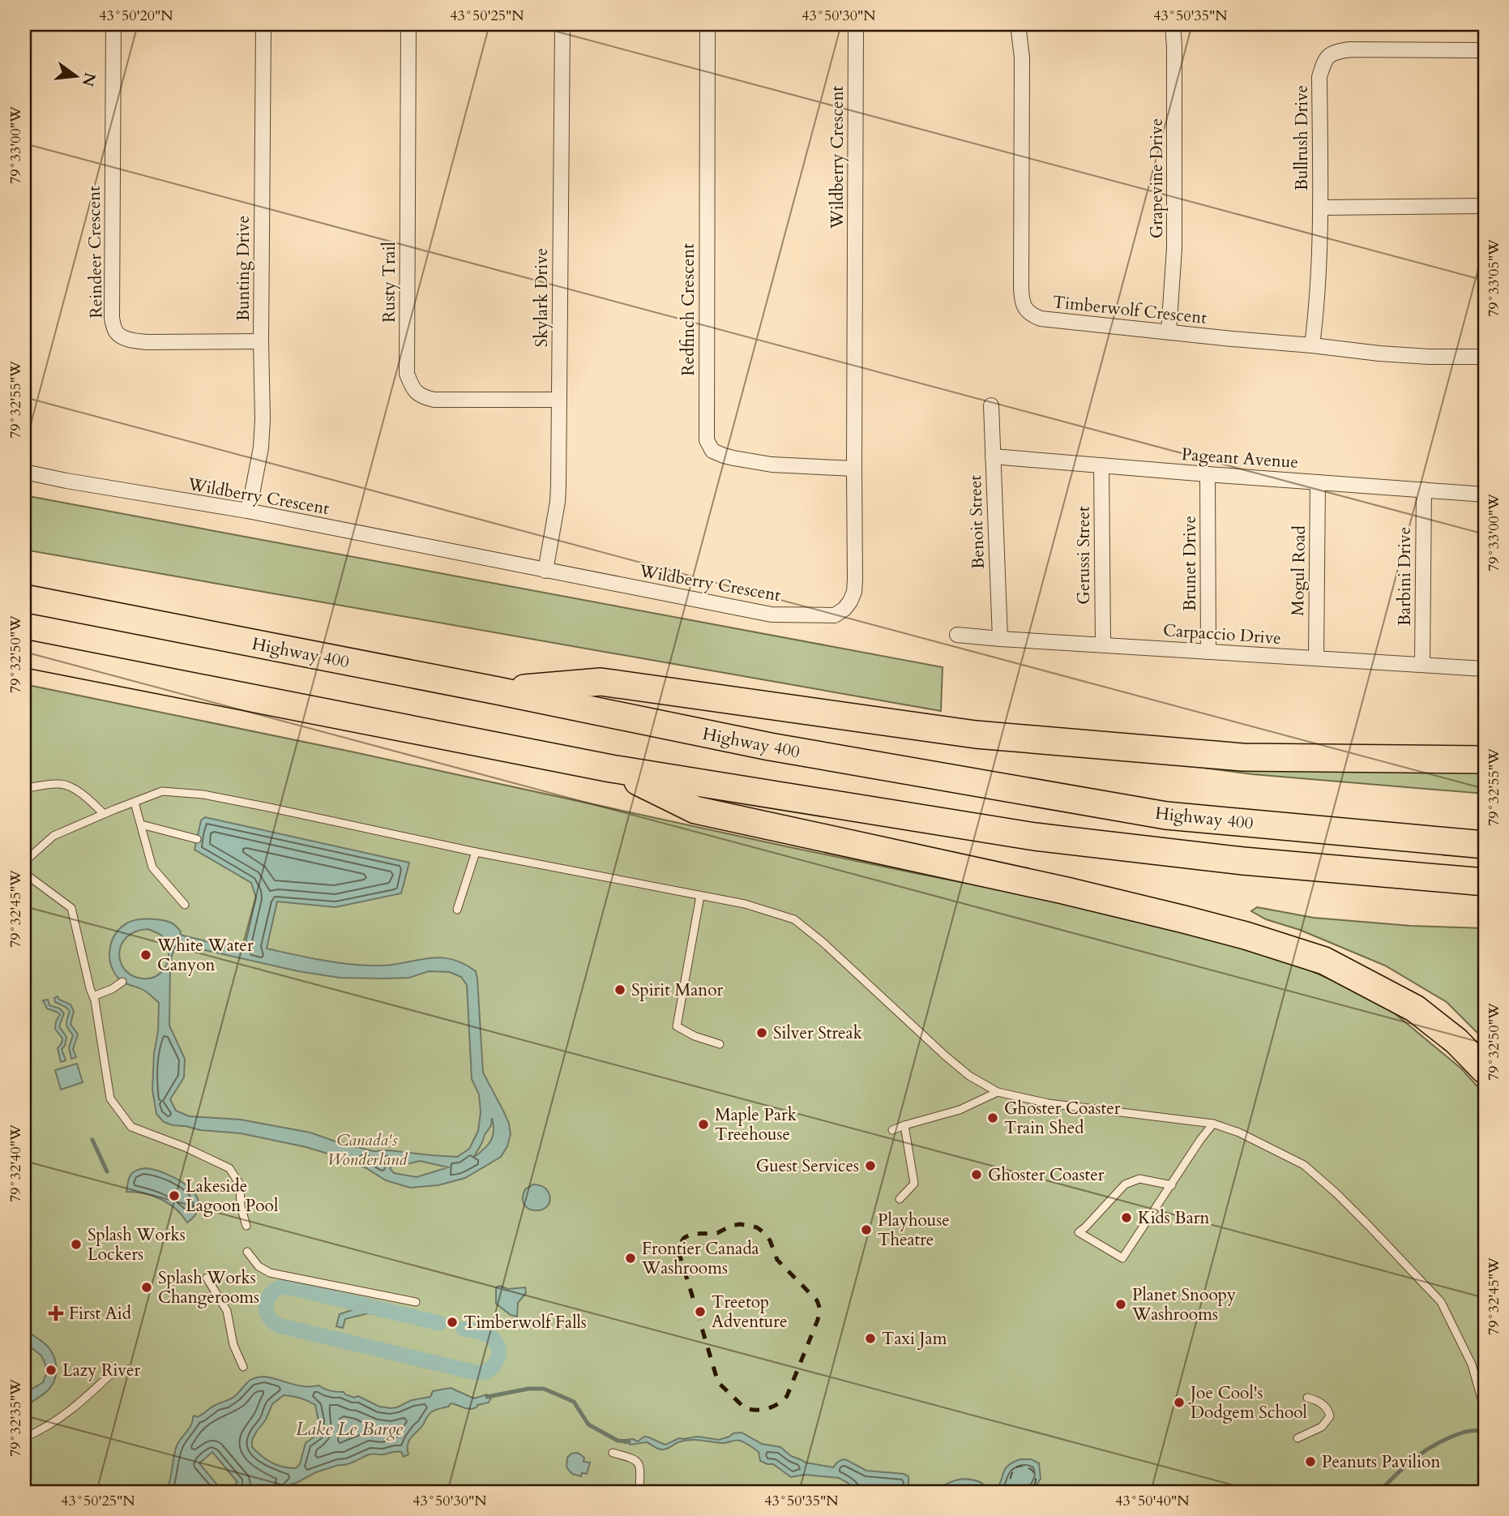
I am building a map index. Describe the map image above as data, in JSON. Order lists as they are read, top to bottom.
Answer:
{
  "streets": {
    "highway": ["Highway 400"],
    "street": [
      "Bullrush Drive",
      "Wildberry Crescent",
      "Grapevine Drive",
      "Reindeer Crescent",
      "Bunting Drive",
      "Rusty Trail",
      "Skylark Drive",
      "Redfinch Crescent",
      "Timberwolf Crescent",
      "Pageant Avenue",
      "Benoit Street",
      "Gerussi Street",
      "Brunet Drive",
      "Mogul Road",
      "Barbini Drive",
      "Carpaccio Drive"
    ]
  },
  "crossings": [
    ["Bullrush Drive", "Timberwolf Crescent"],
    ["Wildberry Crescent", "Bunting Drive"],
    ["Wildberry Crescent", "Skylark Drive"],
    ["Wildberry Crescent", "Redfinch Crescent"],
    ["Grapevine Drive", "Timberwolf Crescent"],
    ["Reindeer Crescent", "Bunting Drive"],
    ["Rusty Trail", "Skylark Drive"],
    ["Pageant Avenue", "Benoit Street"],
    ["Pageant Avenue", "Gerussi Street"],
    ["Pageant Avenue", "Brunet Drive"],
    ["Pageant Avenue", "Mogul Road"],
    ["Pageant Avenue", "Barbini Drive"],
    ["Benoit Street", "Carpaccio Drive"],
    ["Gerussi Street", "Carpaccio Drive"],
    ["Brunet Drive", "Carpaccio Drive"],
    ["Mogul Road", "Carpaccio Drive"],
    ["Barbini Drive", "Carpaccio Drive"]
  ],
  "water": ["Lake Le Barge"],
  "parks": ["Canada's Wonderland"],
  "places": {
    "other": [
      "White Water Canyon",
      "Spirit Manor",
      "Silver Streak",
      "Ghoster Coaster Train Shed",
      "Maple Park Treehouse",
      "Guest Services",
      "Ghoster Coaster",
      "Lakeside Lagoon Pool",
      "Kids Barn",
      "Playhouse Theatre",
      "Splash Works Lockers",
      "Frontier Canada Washrooms",
      "Splash Works Changerooms",
      "Planet Snoopy Washrooms",
      "Treetop Adventure",
      "Timberwolf Falls",
      "Taxi Jam",
      "Lazy River",
      "Joe Cool's Dodgem School",
      "Peanuts Pavilion"
    ],
    "health": ["First Aid"]
  },
  "north": "right",
  "coordinates": [
    "43°50'20\"N",
    "43°50'25\"N",
    "43°50'30\"N",
    "43°50'35\"N",
    "79°33'00\"W",
    "79°33'05\"W",
    "79°32'55\"W",
    "79°32'50\"W",
    "79°32'45\"W",
    "79°32'40\"W",
    "79°32'35\"W",
    "43°50'40\"N"
  ]
}
